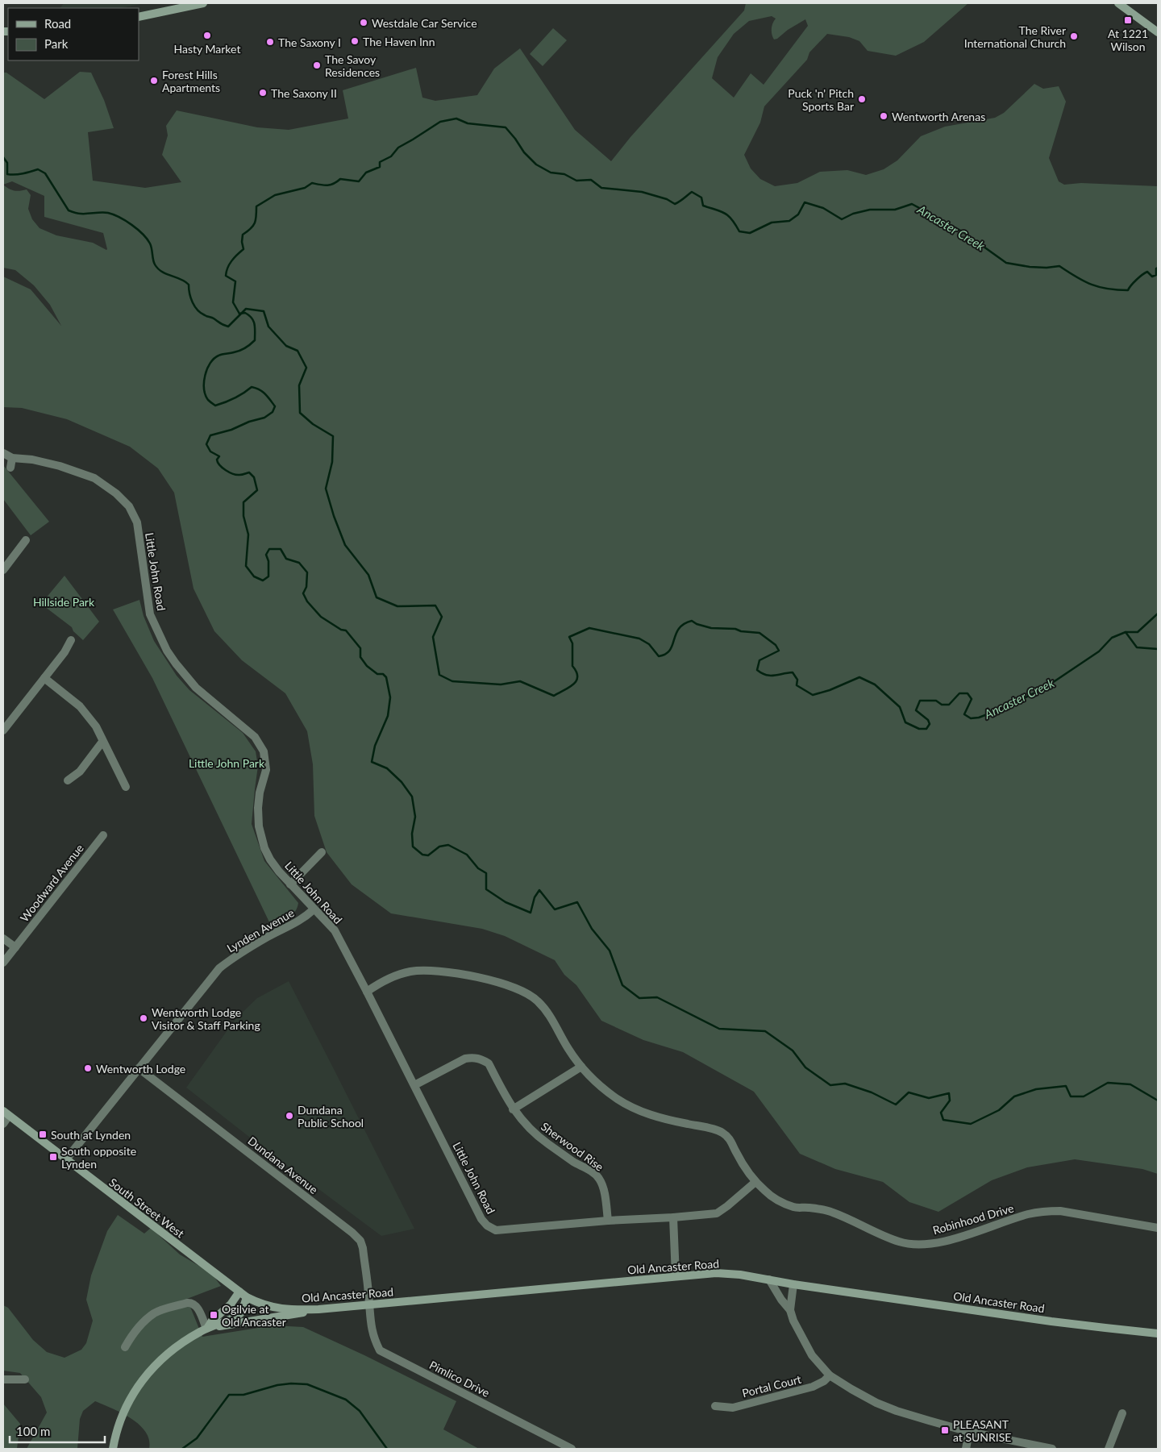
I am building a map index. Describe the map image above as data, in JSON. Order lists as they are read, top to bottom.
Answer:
{
  "streets": {
    "street": [
      "Little John Road",
      "Woodward Avenue",
      "Lynden Avenue",
      "Sherwood Rise",
      "Dundana Avenue",
      "South Street West",
      "Robinhood Drive",
      "Old Ancaster Road",
      "Pimlico Drive",
      "Portal Court"
    ]
  },
  "crossings": [
    ["Little John Road", "Lynden Avenue"],
    ["Little John Road", "Sherwood Rise"],
    ["Little John Road", "Robinhood Drive"],
    ["Lynden Avenue", "Dundana Avenue"],
    ["Lynden Avenue", "South Street West"],
    ["Dundana Avenue", "Old Ancaster Road"],
    ["Dundana Avenue", "Pimlico Drive"],
    ["South Street West", "Old Ancaster Road"],
    ["Old Ancaster Road", "Pimlico Drive"]
  ],
  "water": ["Ancaster Creek"],
  "parks": ["Hillside Park", "Little John Park"],
  "places": {
    "transit": [
      "At 1221 Wilson",
      "South at Lynden",
      "South opposite Lynden",
      "Ogilvie at Old Ancaster",
      "PLEASANT at SUNRISE"
    ],
    "other": [
      "Westdale Car Service",
      "Hasty Market",
      "The River International Church",
      "The Haven Inn",
      "The Saxony I",
      "The Savoy Residences",
      "Forest Hills Apartments",
      "The Saxony II",
      "Puck 'n' Pitch Sports Bar",
      "Wentworth Arenas",
      "Wentworth Lodge Visitor & Staff Parking",
      "Wentworth Lodge",
      "Dundana Public School"
    ]
  },
  "legend": ["Road", "Park"],
  "scale_bar": "100 m"
}
